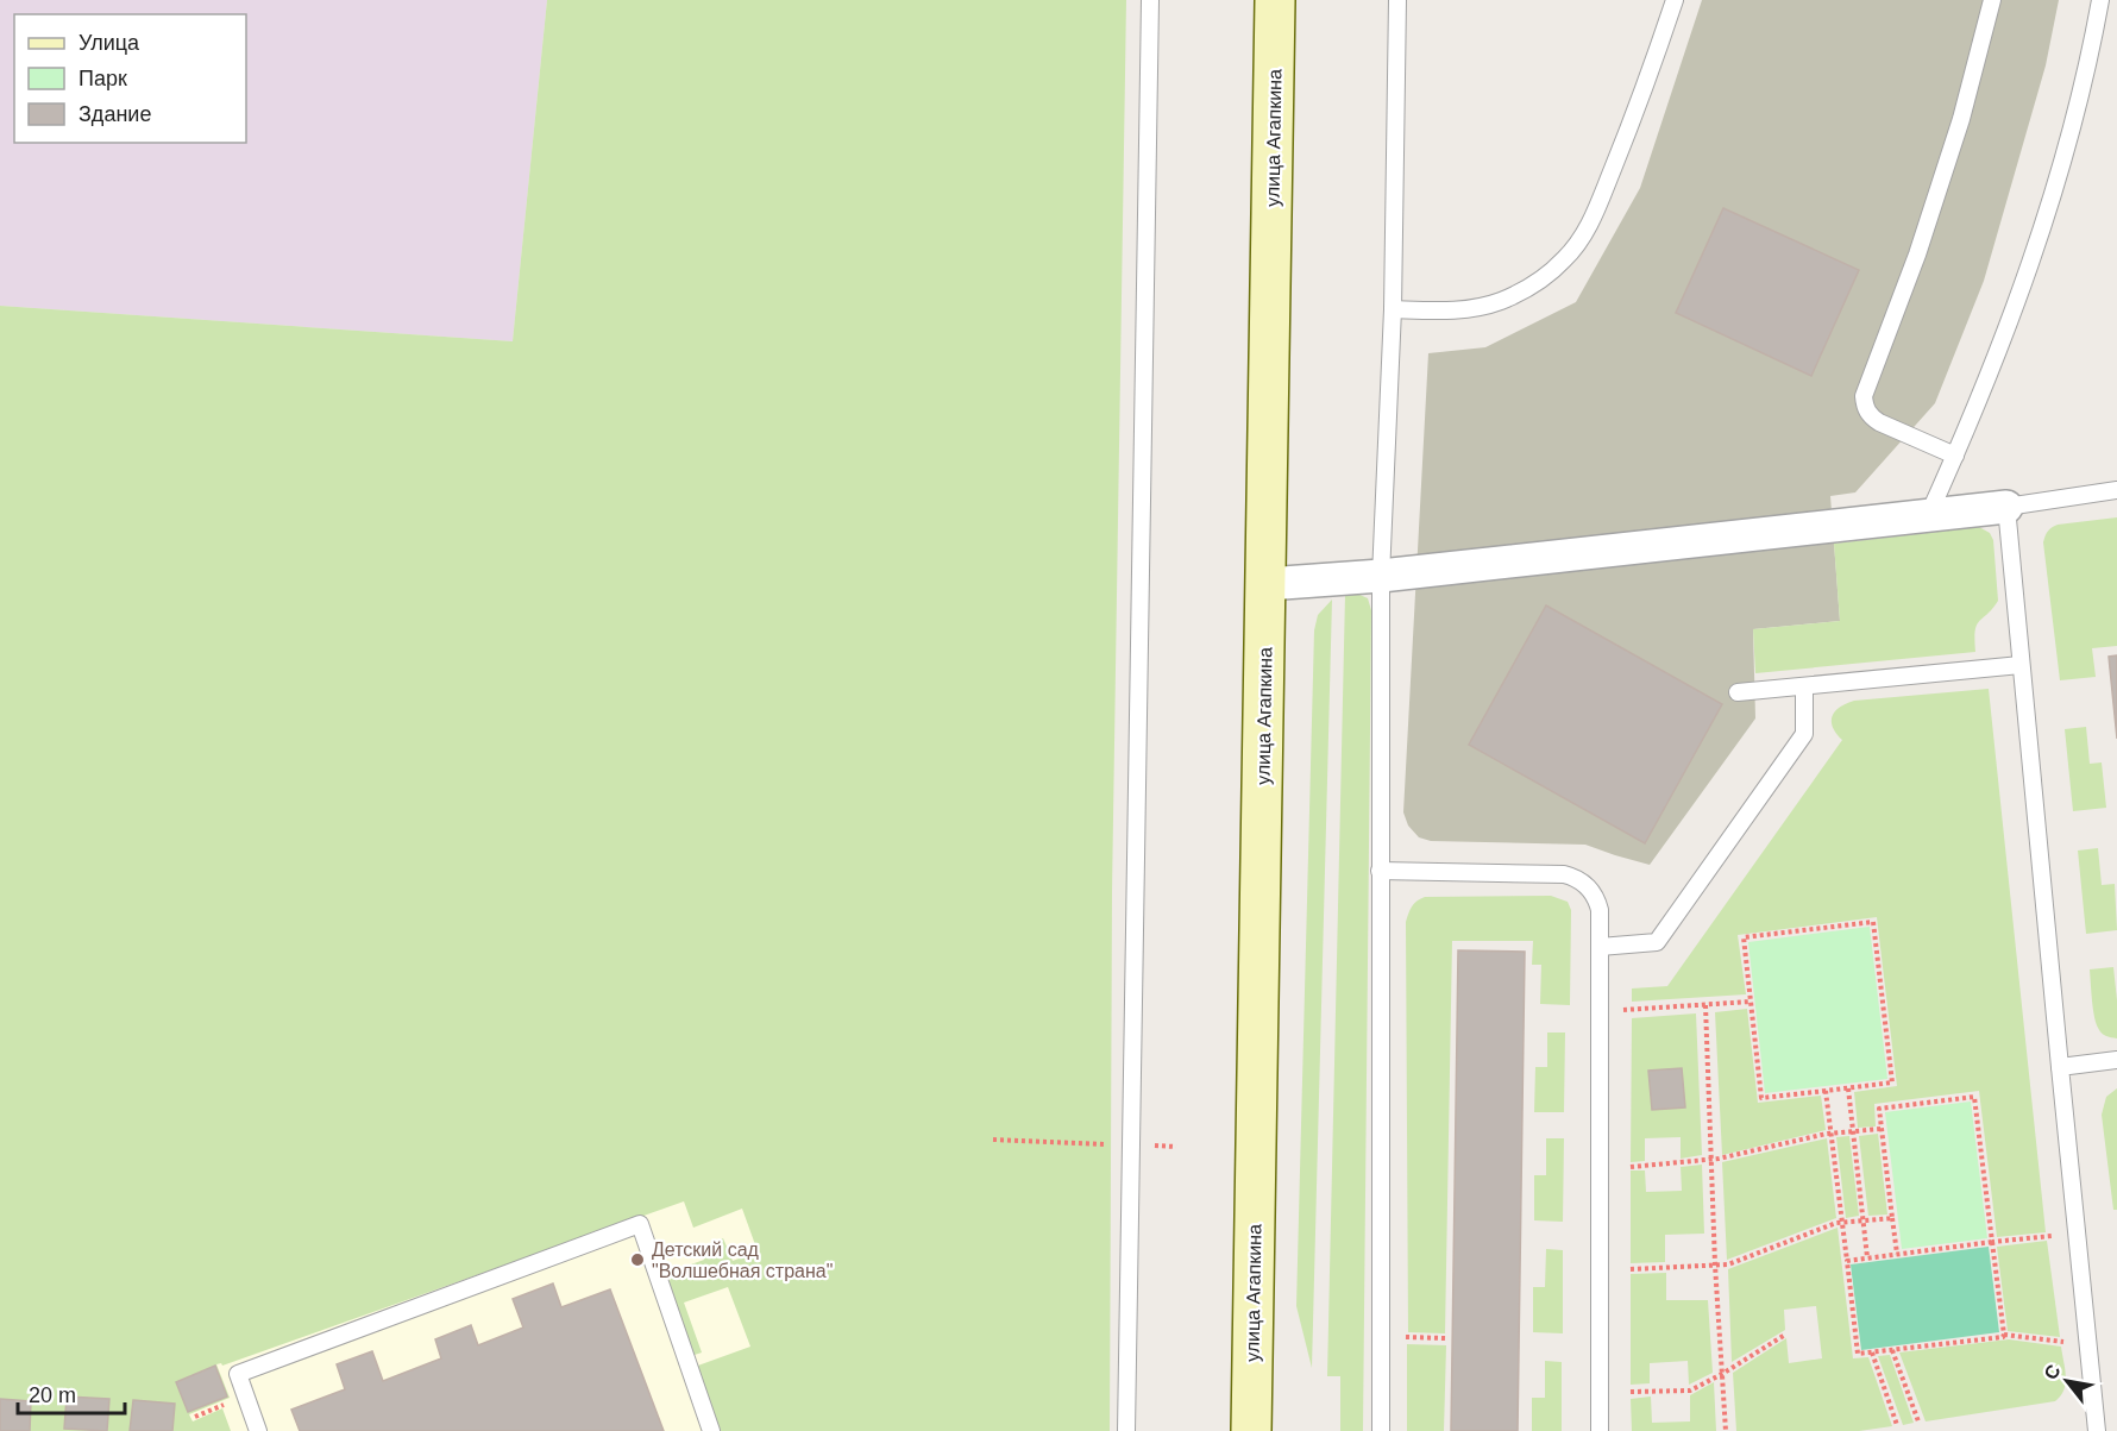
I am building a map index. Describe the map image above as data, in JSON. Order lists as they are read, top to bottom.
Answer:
{
  "streets": {
    "main road": ["улица Агапкина"]
  },
  "places": ["Детский сад \"Волшебная страна\""],
  "legend": ["Улица", "Парк", "Здание"],
  "scale_bar": "20 m",
  "north": "top left"
}
